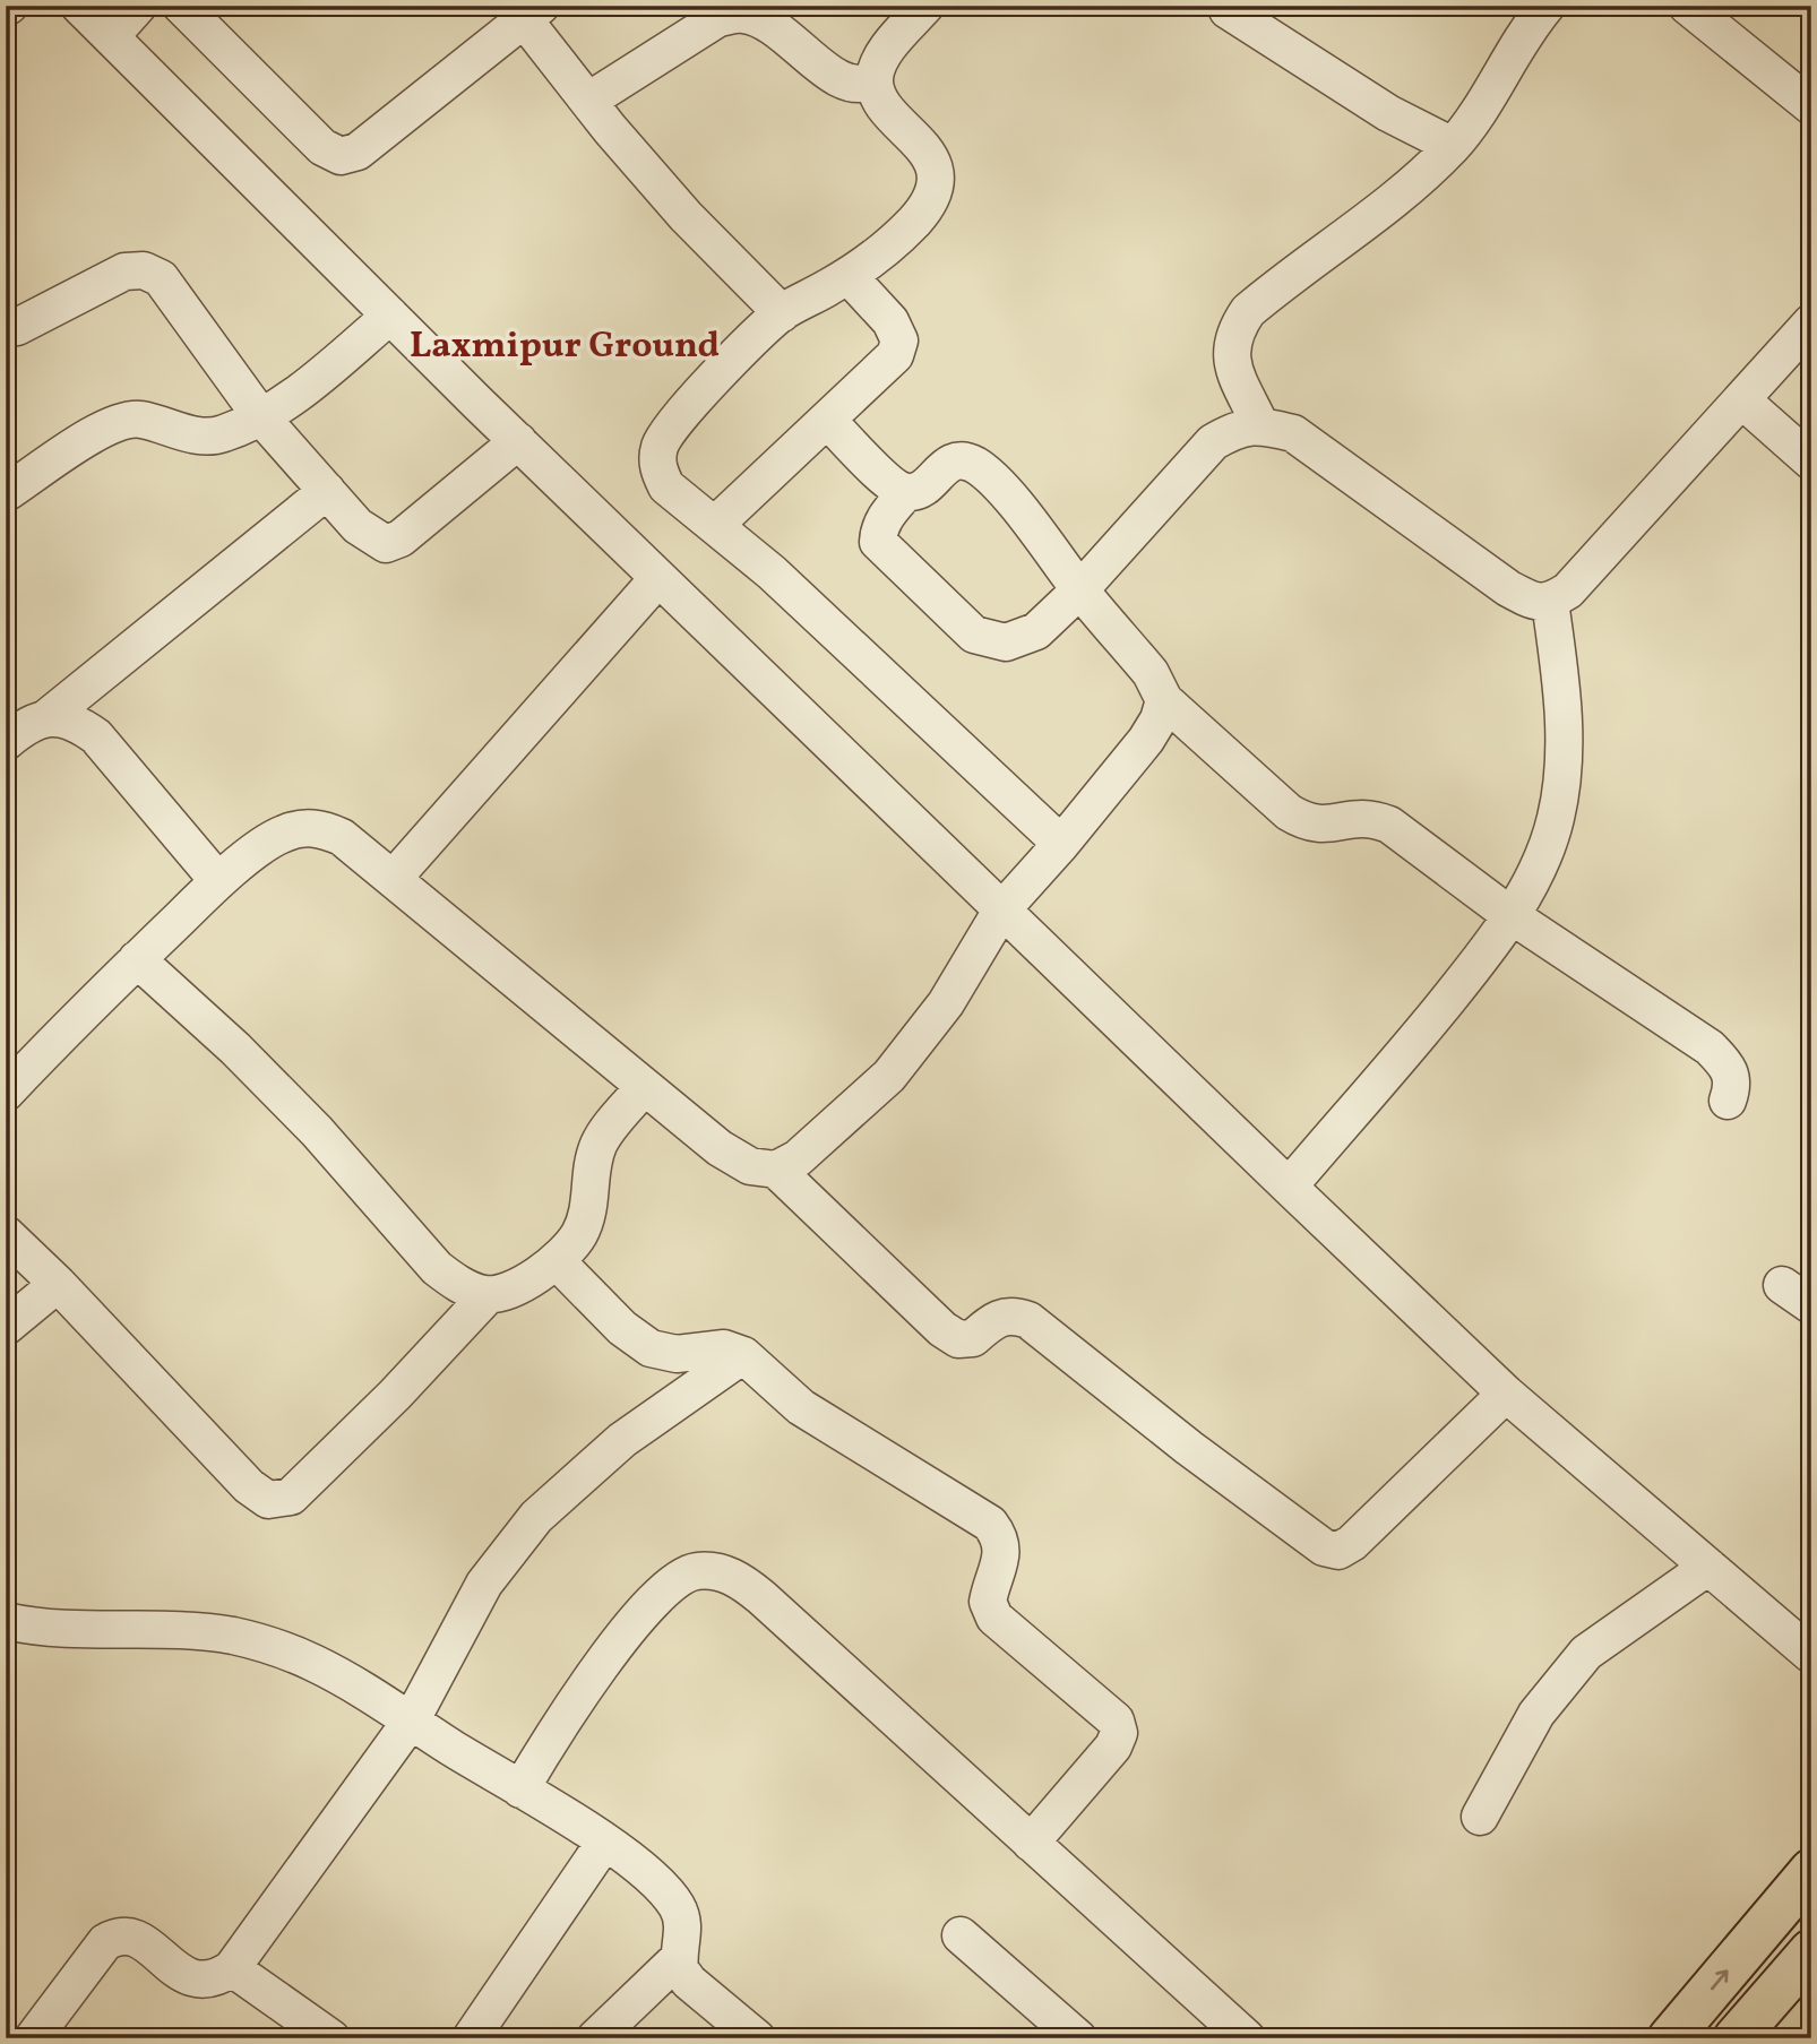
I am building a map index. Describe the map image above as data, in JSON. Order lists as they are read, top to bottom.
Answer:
{
  "districts": ["Laxmipur Ground"]
}
